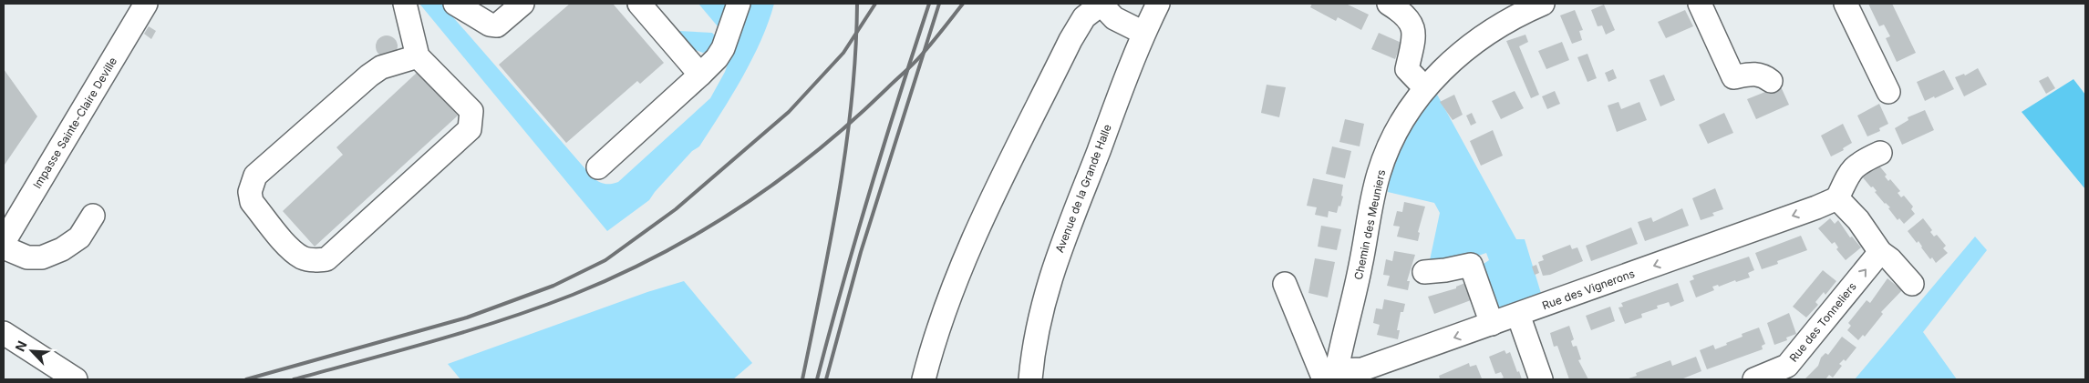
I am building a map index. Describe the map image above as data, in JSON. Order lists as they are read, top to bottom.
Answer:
{
  "streets": {
    "street": [
      "Impasse Sainte-Claire Deville",
      "Avenue de la Grande Halle",
      "Chemin des Meuniers",
      "Rue des Vignerons",
      "Rue des Tonneliers"
    ]
  },
  "crossings": [
    ["Chemin des Meuniers", "Rue des Vignerons"]
  ],
  "one_way": ["Rue des Vignerons", "Rue des Tonneliers"],
  "north": "top left"
}
